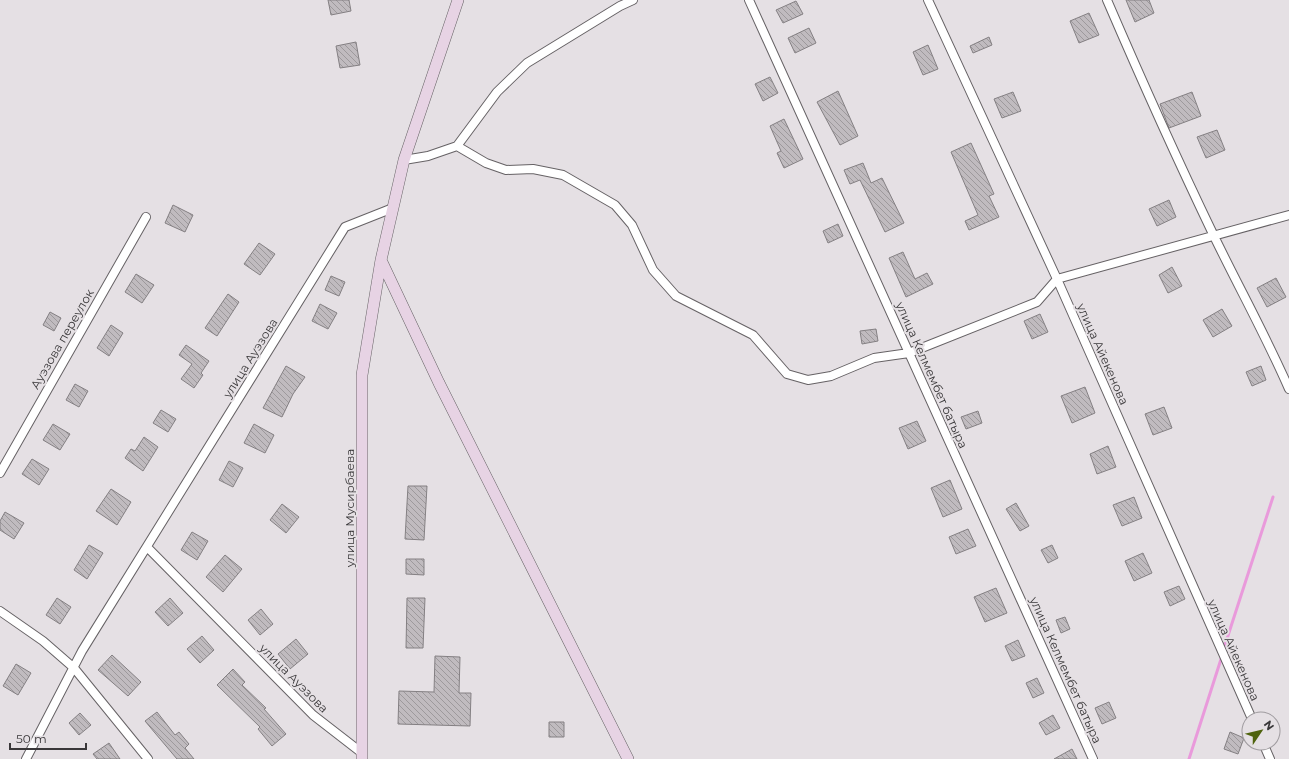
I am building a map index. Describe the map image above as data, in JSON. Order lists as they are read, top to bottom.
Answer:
{
  "streets": {
    "main road": ["улица Мусирбаева"],
    "street": [
      "Ауэзова переулок",
      "улица Айекенова",
      "улица Ауэзова",
      "улица Келмембет батыра"
    ]
  },
  "crossings": [
    ["улица Ауэзова", "улица Мусирбаева"]
  ],
  "scale_bar": "50 m",
  "north": "top right"
}
